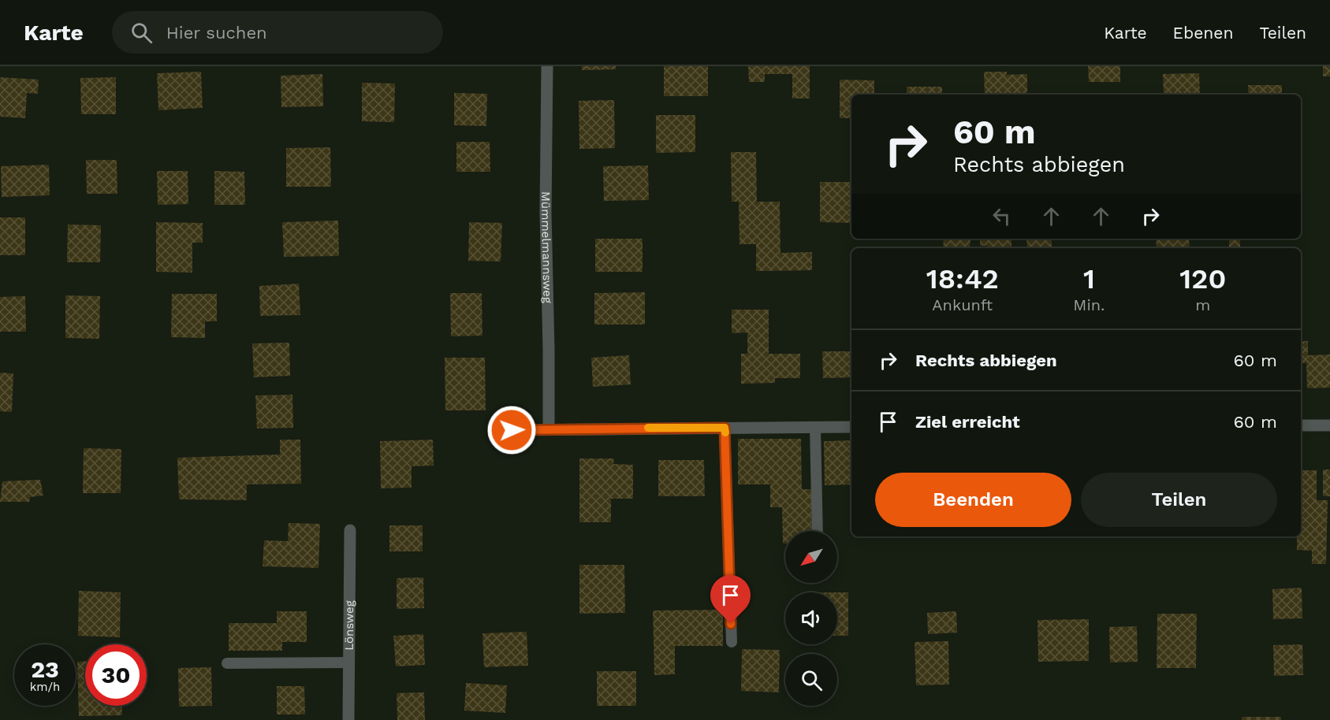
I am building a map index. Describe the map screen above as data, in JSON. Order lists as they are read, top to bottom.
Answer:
{
  "streets": {
    "street": ["Mümmelmannsweg", "Lönsweg"]
  },
  "north": "bottom left",
  "page": {
    "header": "Karte",
    "search": "Hier suchen",
    "nav": ["Karte", "Ebenen", "Teilen"],
    "turn": ["60 m", "Rechts abbiegen"],
    "eta": [
      "18:42",
      "Ankunft",
      "1",
      "Min.",
      "120",
      "m"
    ],
    "list": [
      {
        "name": "Rechts abbiegen",
        "value": "60 m"
      },
      {
        "name": "Ziel erreicht",
        "value": "60 m"
      }
    ],
    "buttons": ["Beenden", "Teilen"],
    "speed": "23 km/h",
    "limit": "30"
  }
}
